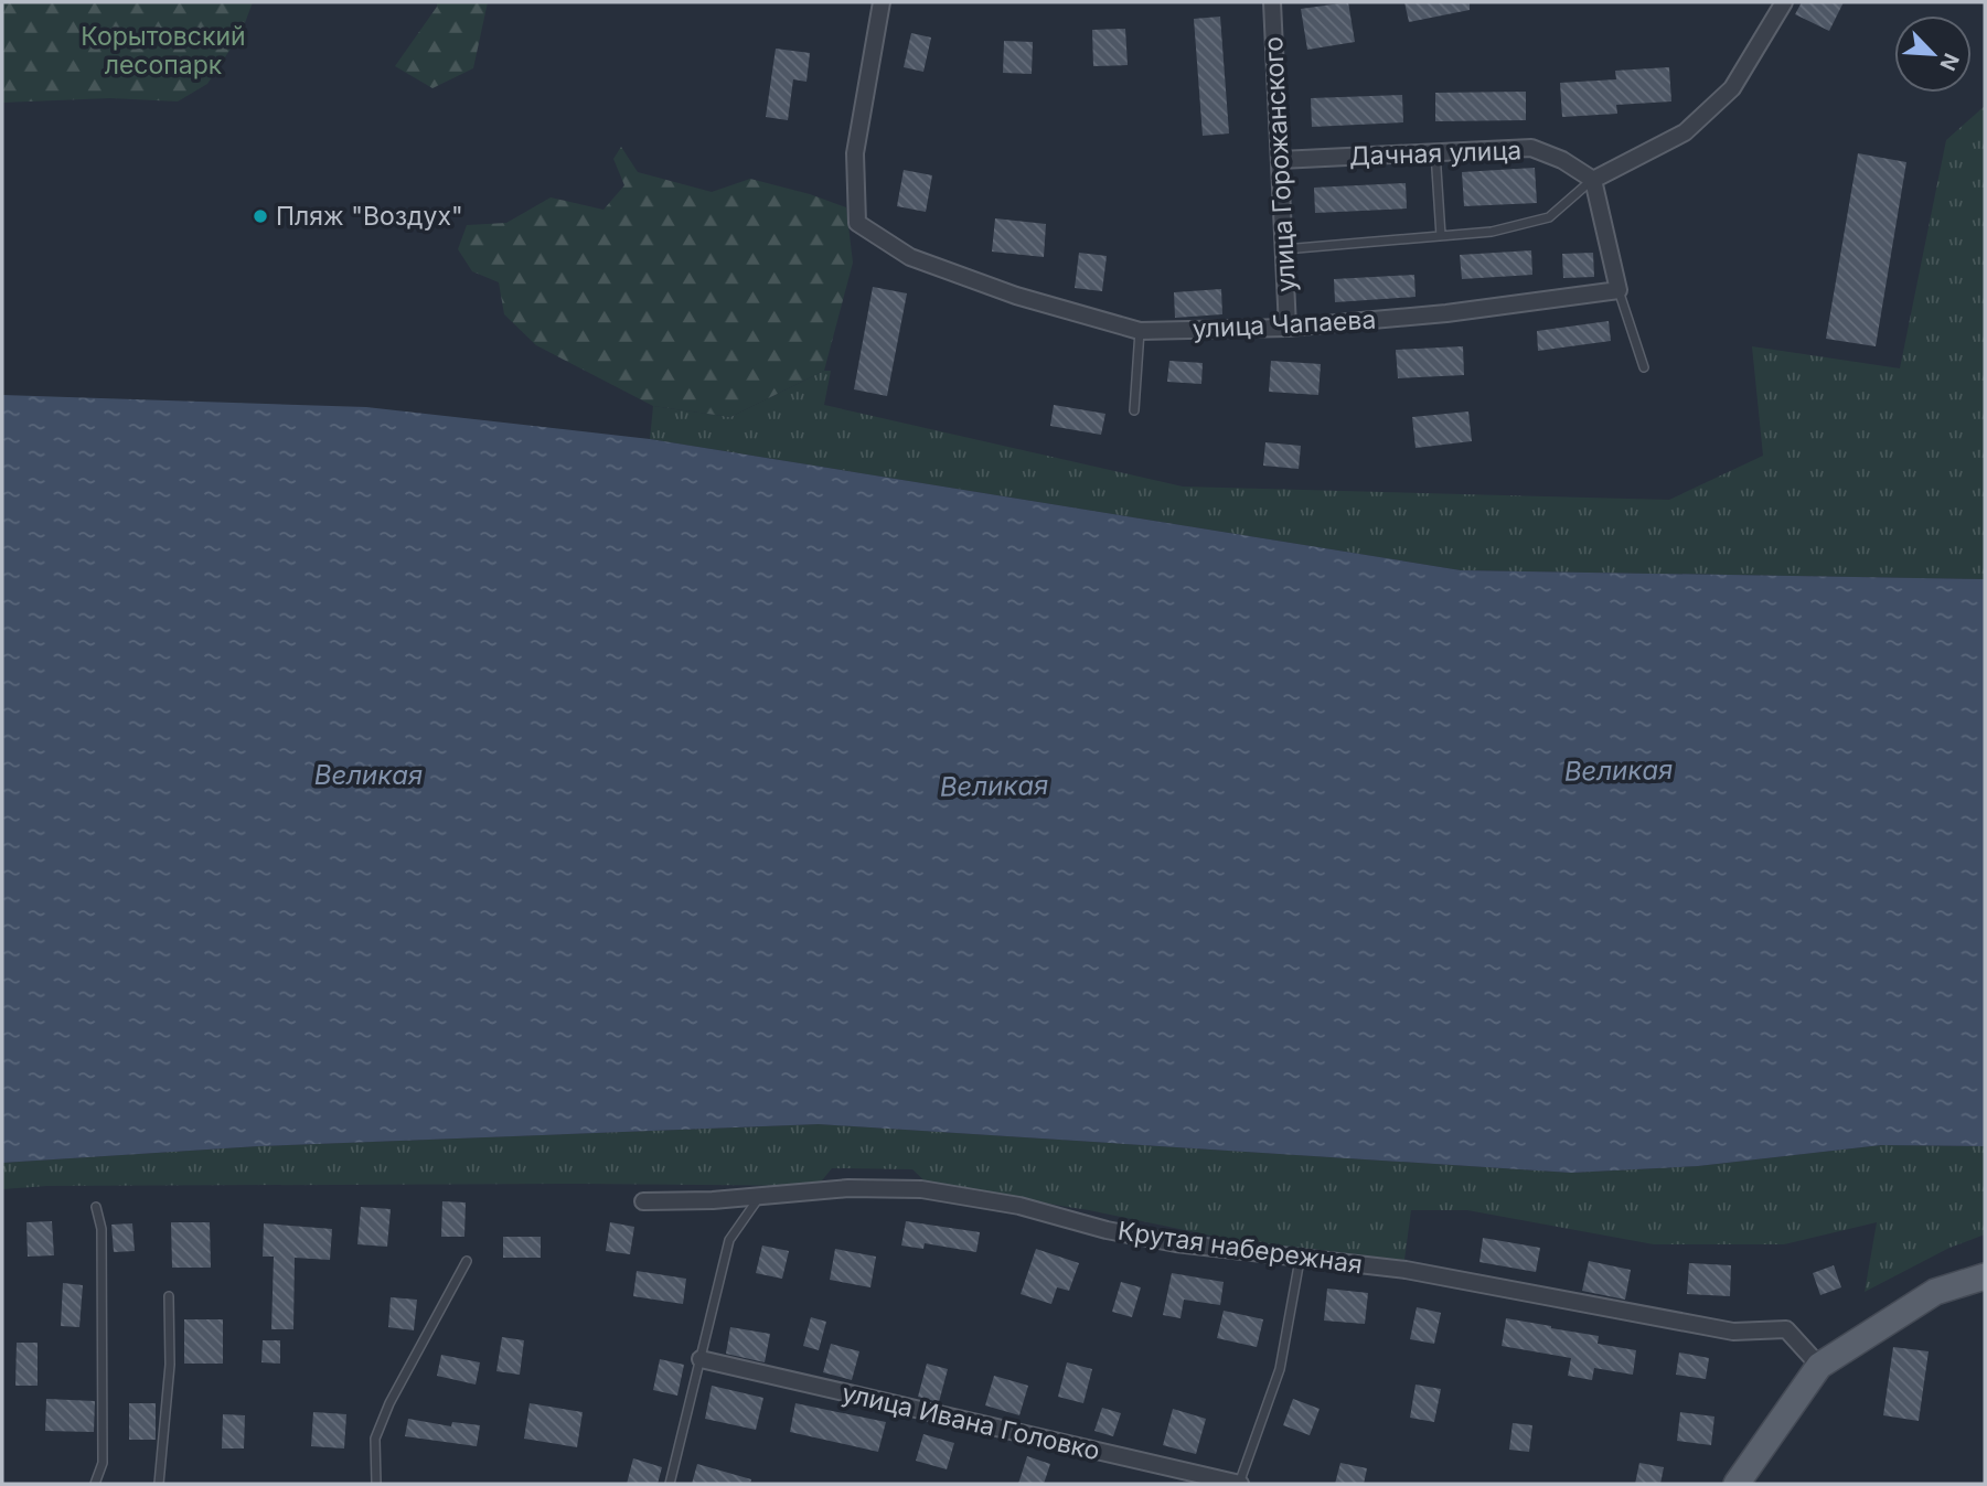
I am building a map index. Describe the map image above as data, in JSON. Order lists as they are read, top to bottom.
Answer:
{
  "streets": {
    "street": [
      "Дачная улица",
      "улица Горожанского",
      "улица Чапаева",
      "Крутая набережная",
      "улица Ивана Головко"
    ]
  },
  "crossings": [
    ["Дачная улица", "улица Горожанского"],
    ["улица Горожанского", "улица Чапаева"]
  ],
  "water": ["Великая"],
  "parks": ["Корытовский лесопарк"],
  "places": ["Пляж \"Воздух\""],
  "north": "bottom right"
}
